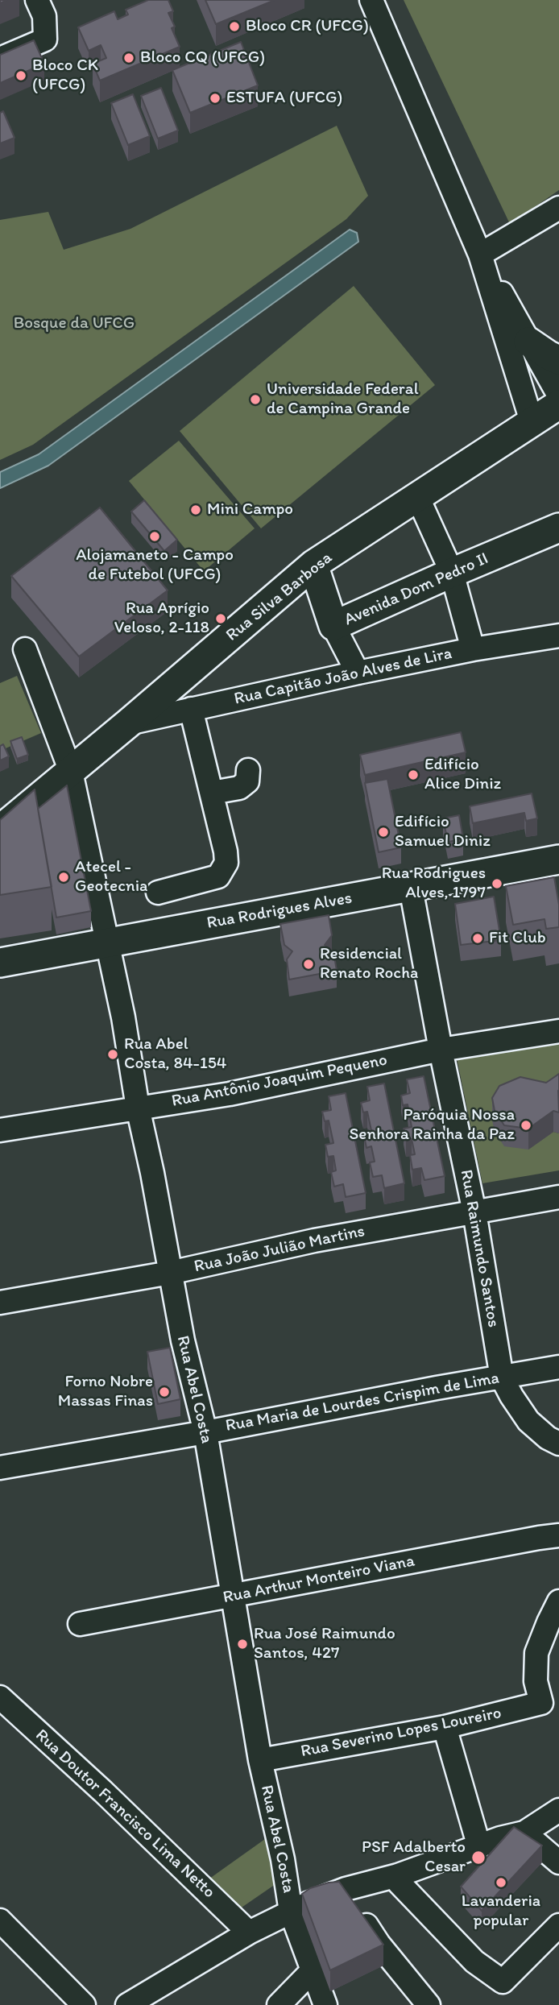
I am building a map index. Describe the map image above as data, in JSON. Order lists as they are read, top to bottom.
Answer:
{
  "streets": {
    "main road": ["Avenida Dom Pedro II", "Rua Silva Barbosa", "Rua Rodrigues Alves"],
    "street": [
      "Rua Capitão João Alves de Lira",
      "Rua Antônio Joaquim Pequeno",
      "Rua Raimundo Santos",
      "Rua João Julião Martins",
      "Rua Abel Costa",
      "Rua Maria de Lourdes Crispim de Lima",
      "Rua Arthur Monteiro Viana",
      "Rua Severino Lopes Loureiro",
      "Rua Doutor Francisco Lima Netto"
    ]
  },
  "crossings": [
    ["Avenida Dom Pedro II", "Rua Silva Barbosa"],
    ["Rua Silva Barbosa", "Rua Capitão João Alves de Lira"],
    ["Rua Silva Barbosa", "Rua Abel Costa"],
    ["Rua Rodrigues Alves", "Rua Raimundo Santos"],
    ["Rua Rodrigues Alves", "Rua Abel Costa"],
    ["Rua Antônio Joaquim Pequeno", "Rua Raimundo Santos"],
    ["Rua Antônio Joaquim Pequeno", "Rua Abel Costa"],
    ["Rua Raimundo Santos", "Rua João Julião Martins"],
    ["Rua Raimundo Santos", "Rua Maria de Lourdes Crispim de Lima"],
    ["Rua João Julião Martins", "Rua Abel Costa"],
    ["Rua Abel Costa", "Rua Maria de Lourdes Crispim de Lima"],
    ["Rua Abel Costa", "Rua Arthur Monteiro Viana"],
    ["Rua Abel Costa", "Rua Severino Lopes Loureiro"]
  ],
  "parks": ["Bosque da UFCG"],
  "places": [
    "Bloco CR (UFCG)",
    "Bloco CQ (UFCG)",
    "Bloco CK (UFCG)",
    "ESTUFA (UFCG)",
    "Universidade Federal de Campina Grande",
    "Mini Campo",
    "Alojamaneto - Campo de Futebol (UFCG)",
    "Rua Aprígio Veloso, 2-118",
    "Edifício Alice Diniz",
    "Edifício Samuel Diniz",
    "Atecel - Geotecnia",
    "Rua Rodrigues Alves, 1797",
    "Fit Club",
    "Residencial Renato Rocha",
    "Rua Abel Costa, 84-154",
    "Paróquia Nossa Senhora Rainha da Paz",
    "Forno Nobre Massas Finas",
    "Rua José Raimundo Santos, 427",
    "PSF Adalberto Cesar",
    "Lavanderia popular"
  ]
}
